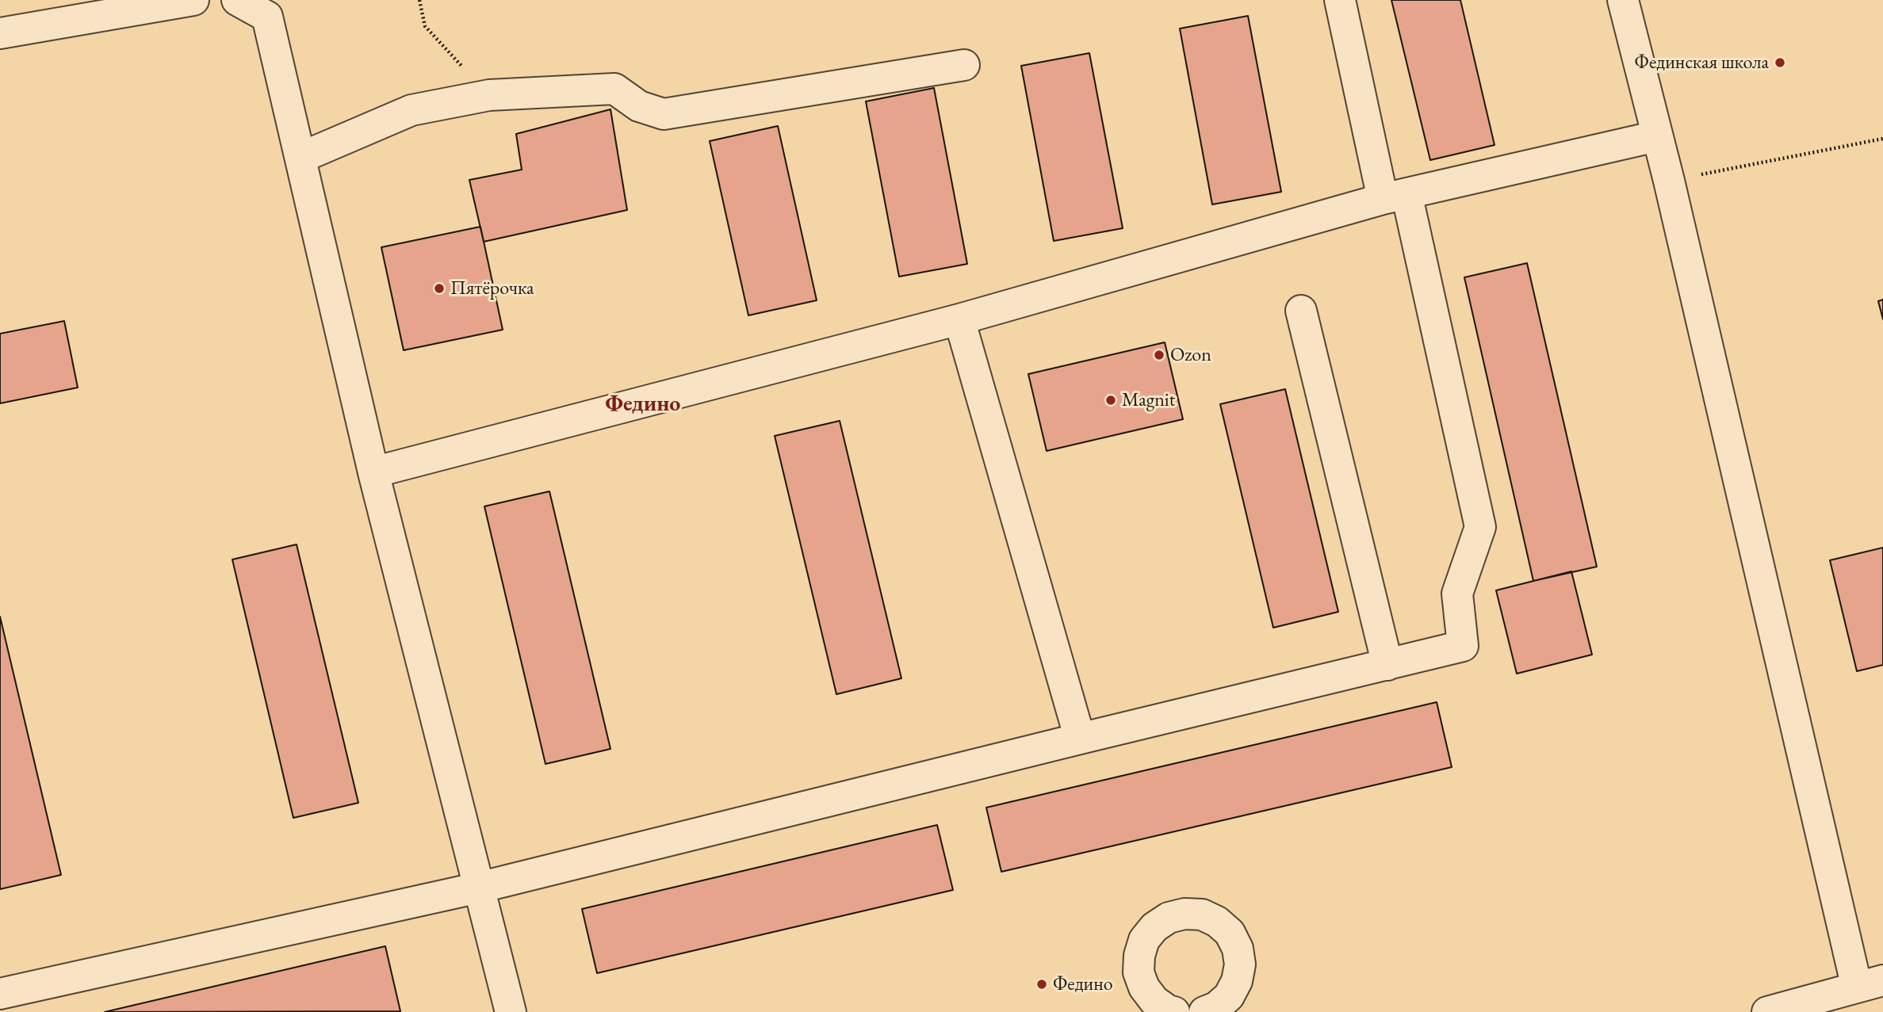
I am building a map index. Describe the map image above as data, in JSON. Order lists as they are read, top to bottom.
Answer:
{
  "districts": ["Федино"],
  "places": [
    "Фединская школа",
    "Пятёрочка",
    "Ozon",
    "Magnit",
    "Федино"
  ]
}
